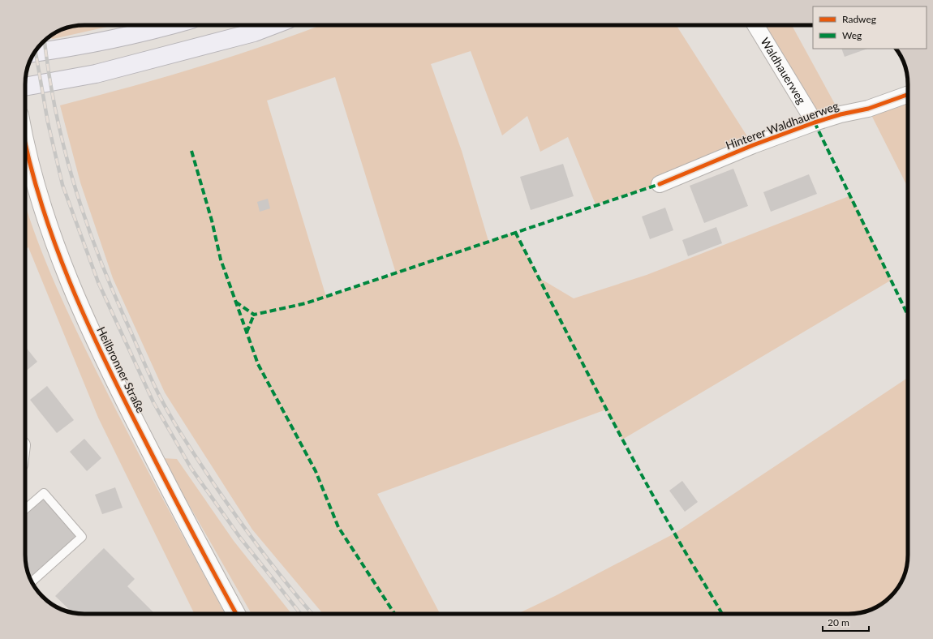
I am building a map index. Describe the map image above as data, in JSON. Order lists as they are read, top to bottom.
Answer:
{
  "streets": {
    "street": ["Waldhauerweg", "Hinterer Waldhauerweg", "Heilbronner Straße"]
  },
  "crossings": [
    ["Waldhauerweg", "Hinterer Waldhauerweg"]
  ],
  "legend": ["Radweg", "Weg"],
  "scale_bar": "20 m"
}
